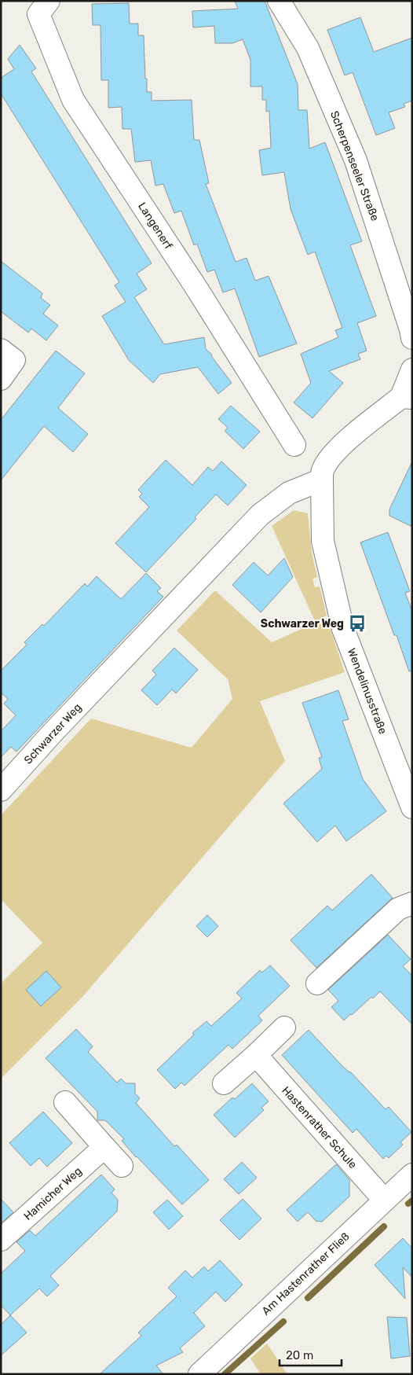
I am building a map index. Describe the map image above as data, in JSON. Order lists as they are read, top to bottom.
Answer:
{
  "streets": {
    "street": [
      "Scherpenseeler Straße",
      "Langenerf",
      "Wendelinusstraße",
      "Schwarzer Weg",
      "Hastenrather Schule",
      "Hamicher Weg",
      "Am Hastenrather Fließ"
    ]
  },
  "crossings": [
    ["Wendelinusstraße", "Schwarzer Weg"],
    ["Hastenrather Schule", "Am Hastenrather Fließ"]
  ],
  "places": {
    "bus stop": ["Schwarzer Weg"]
  },
  "scale_bar": "20 m"
}
